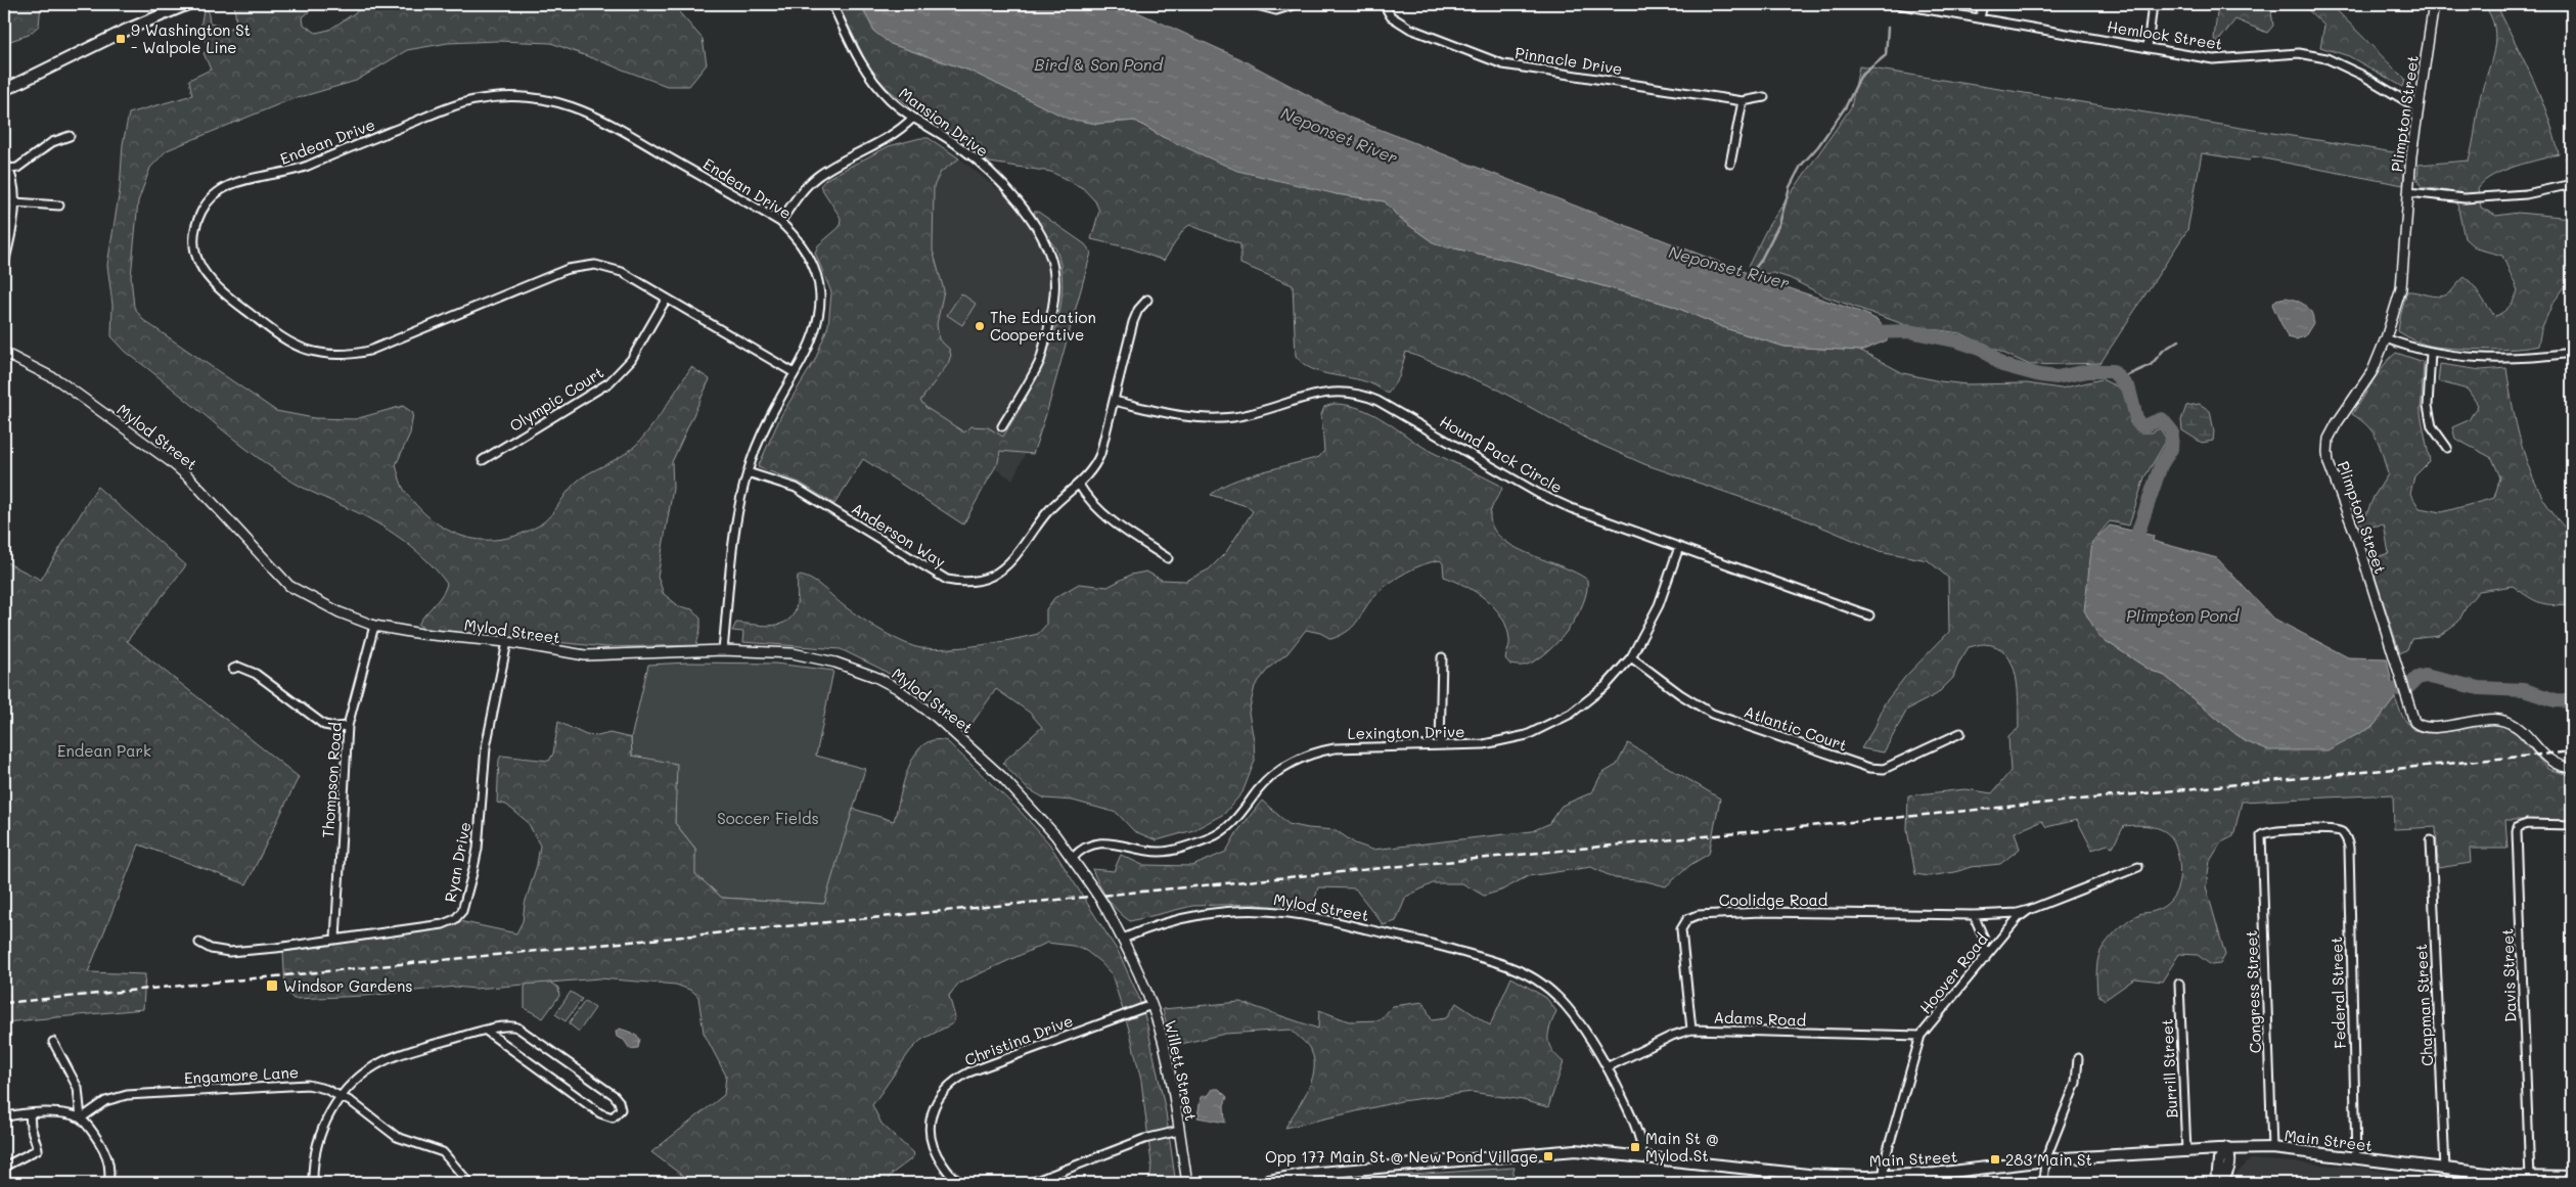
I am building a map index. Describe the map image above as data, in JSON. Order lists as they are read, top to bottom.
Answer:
{
  "streets": {
    "main road": ["Main Street"],
    "street": [
      "Hemlock Street",
      "Pinnacle Drive",
      "Plimpton Street",
      "Mansion Drive",
      "Endean Drive",
      "Olympic Court",
      "Mylod Street",
      "Hound Pack Circle",
      "Anderson Way",
      "Atlantic Court",
      "Lexington Drive",
      "Thompson Road",
      "Ryan Drive",
      "Coolidge Road",
      "Hoover Road",
      "Davis Street",
      "Congress Street",
      "Federal Street",
      "Chapman Street",
      "Adams Road",
      "Christina Drive",
      "Burrill Street",
      "Willett Street",
      "Engamore Lane"
    ]
  },
  "crossings": [
    ["Hemlock Street", "Plimpton Street"],
    ["Endean Drive", "Olympic Court"],
    ["Endean Drive", "Mylod Street"],
    ["Endean Drive", "Anderson Way"],
    ["Mylod Street", "Lexington Drive"],
    ["Mylod Street", "Thompson Road"],
    ["Mylod Street", "Ryan Drive"],
    ["Mylod Street", "Adams Road"],
    ["Mylod Street", "Willett Street"],
    ["Mylod Street", "Main Street"],
    ["Hound Pack Circle", "Anderson Way"],
    ["Hound Pack Circle", "Lexington Drive"],
    ["Atlantic Court", "Lexington Drive"],
    ["Thompson Road", "Ryan Drive"],
    ["Coolidge Road", "Hoover Road"],
    ["Coolidge Road", "Adams Road"],
    ["Hoover Road", "Adams Road"],
    ["Hoover Road", "Main Street"],
    ["Davis Street", "Main Street"],
    ["Congress Street", "Federal Street"],
    ["Congress Street", "Main Street"],
    ["Federal Street", "Main Street"],
    ["Chapman Street", "Main Street"],
    ["Christina Drive", "Willett Street"],
    ["Burrill Street", "Main Street"]
  ],
  "water": ["Bird & Son Pond", "Neponset River", "Plimpton Pond"],
  "parks": ["Endean Park", "Soccer Fields"],
  "places": {
    "transit": [
      "9 Washington St - Walpole Line",
      "Windsor Gardens",
      "Main St @ Mylod St",
      "Opp 177 Main St @ New Pond Village",
      "283 Main St"
    ],
    "other": ["The Education Cooperative"]
  }
}
